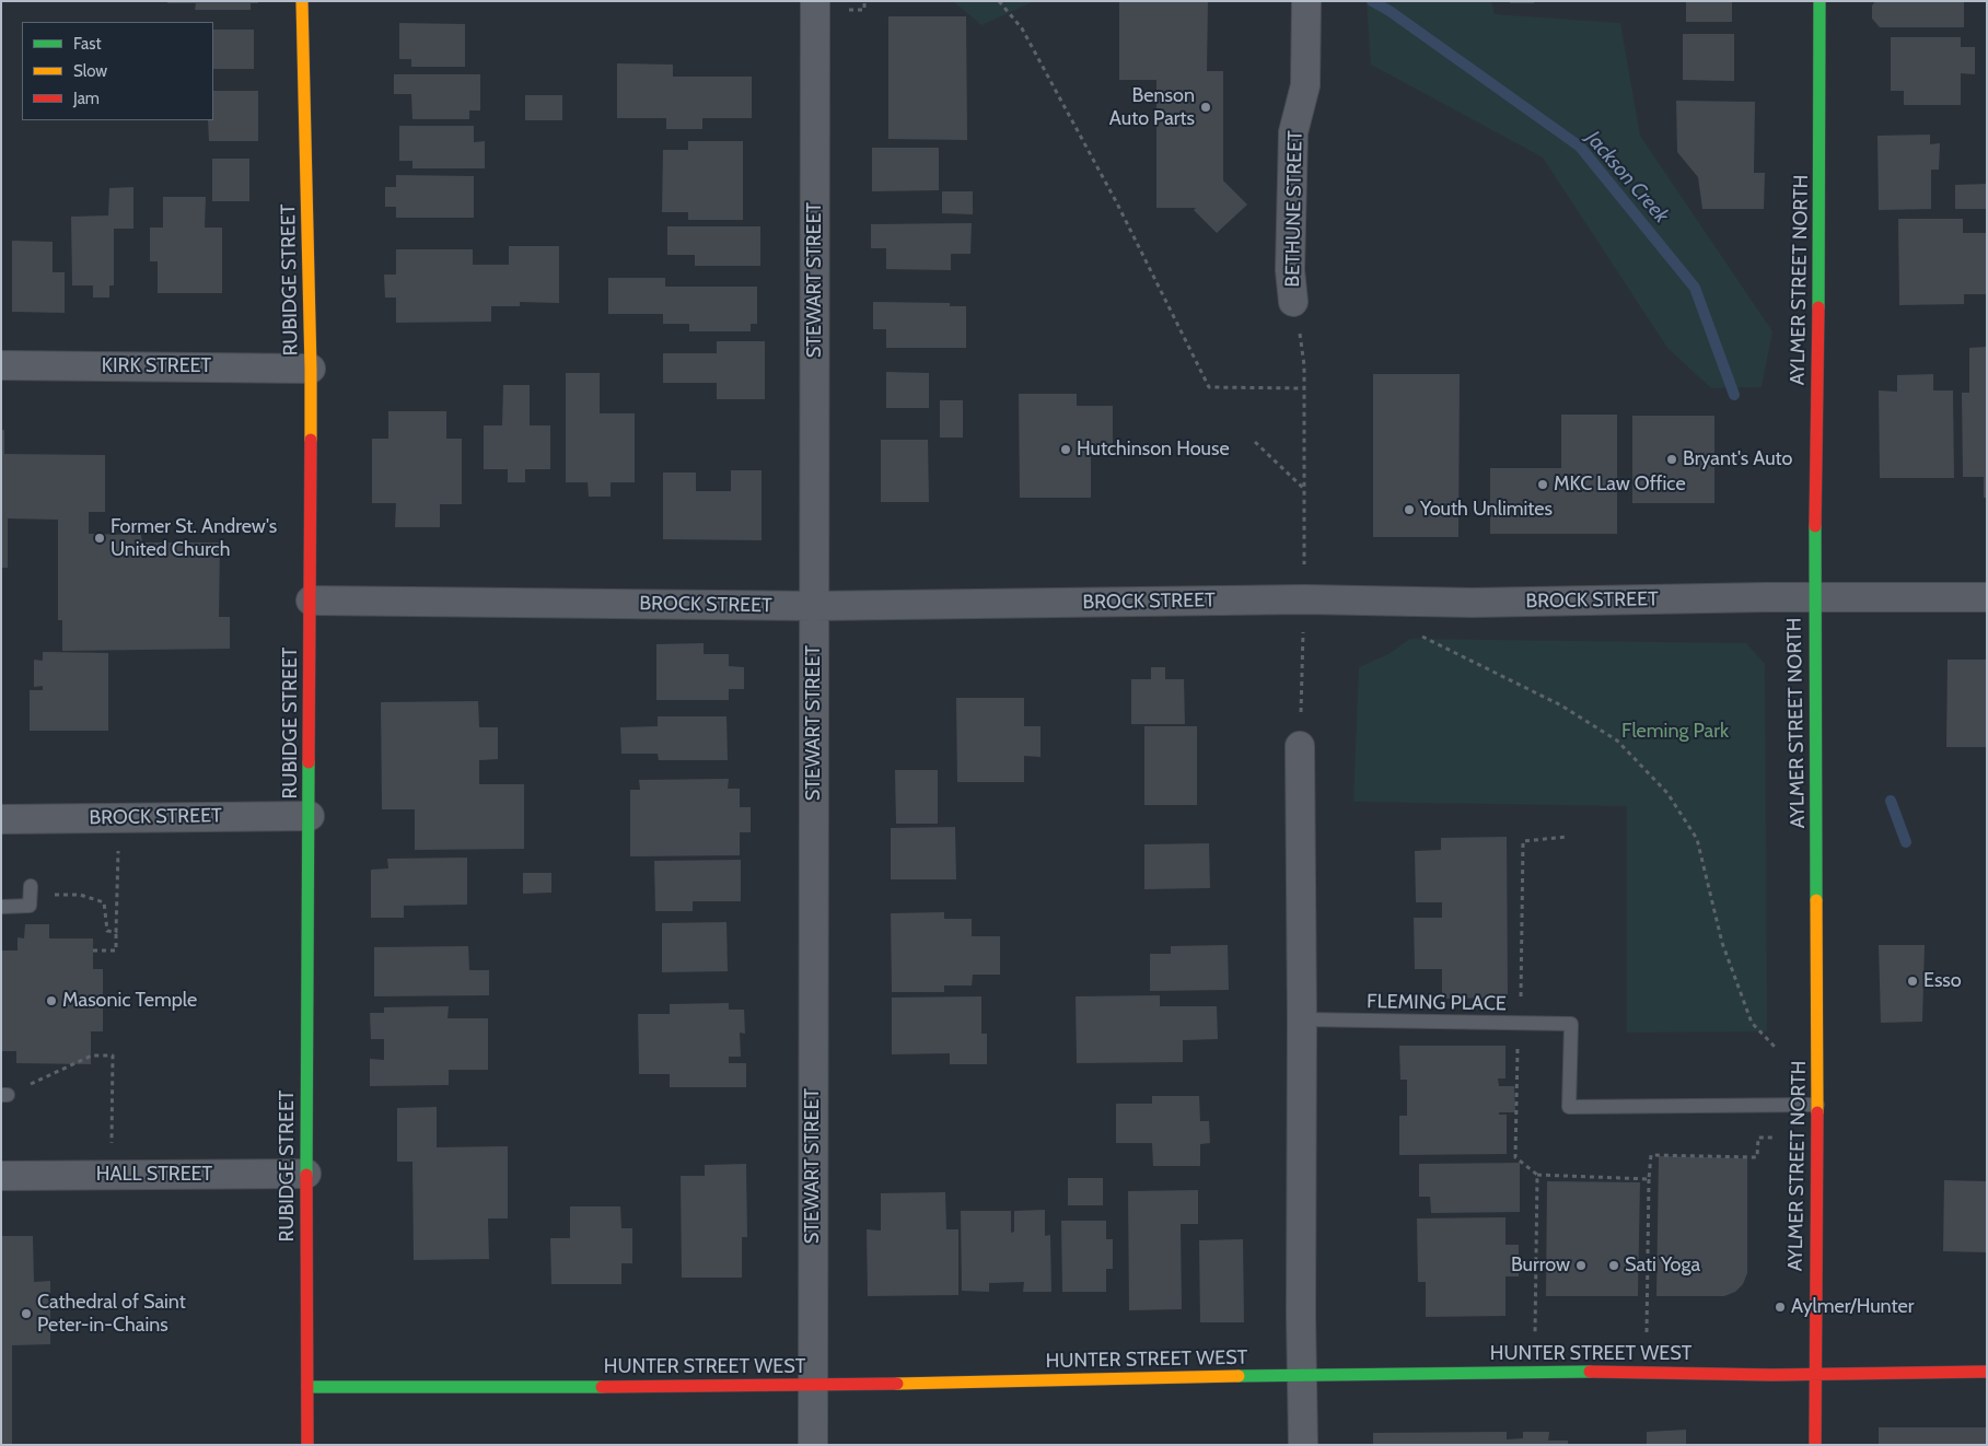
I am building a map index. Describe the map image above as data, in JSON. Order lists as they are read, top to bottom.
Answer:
{
  "streets": {
    "main road": ["RUBIDGE STREET", "AYLMER STREET NORTH", "HUNTER STREET WEST"],
    "street": [
      "BETHUNE STREET",
      "STEWART STREET",
      "KIRK STREET",
      "BROCK STREET",
      "HALL STREET"
    ],
    "lane": ["FLEMING PLACE"]
  },
  "crossings": [
    ["RUBIDGE STREET", "KIRK STREET"],
    ["RUBIDGE STREET", "BROCK STREET"],
    ["RUBIDGE STREET", "HALL STREET"],
    ["RUBIDGE STREET", "HUNTER STREET WEST"],
    ["STEWART STREET", "BROCK STREET"],
    ["STEWART STREET", "HUNTER STREET WEST"],
    ["AYLMER STREET NORTH", "BROCK STREET"],
    ["AYLMER STREET NORTH", "FLEMING PLACE"],
    ["AYLMER STREET NORTH", "HUNTER STREET WEST"]
  ],
  "water": ["Jackson Creek"],
  "parks": ["Fleming Park"],
  "places": [
    "Benson Auto Parts",
    "Hutchinson House",
    "Bryant's Auto",
    "MKC Law Office",
    "Youth Unlimites",
    "Former St. Andrew's United Church",
    "Esso",
    "Masonic Temple",
    "Burrow",
    "Sati Yoga",
    "Aylmer/Hunter",
    "Cathedral of Saint Peter-in-Chains"
  ],
  "legend": ["Fast", "Slow", "Jam"]
}
